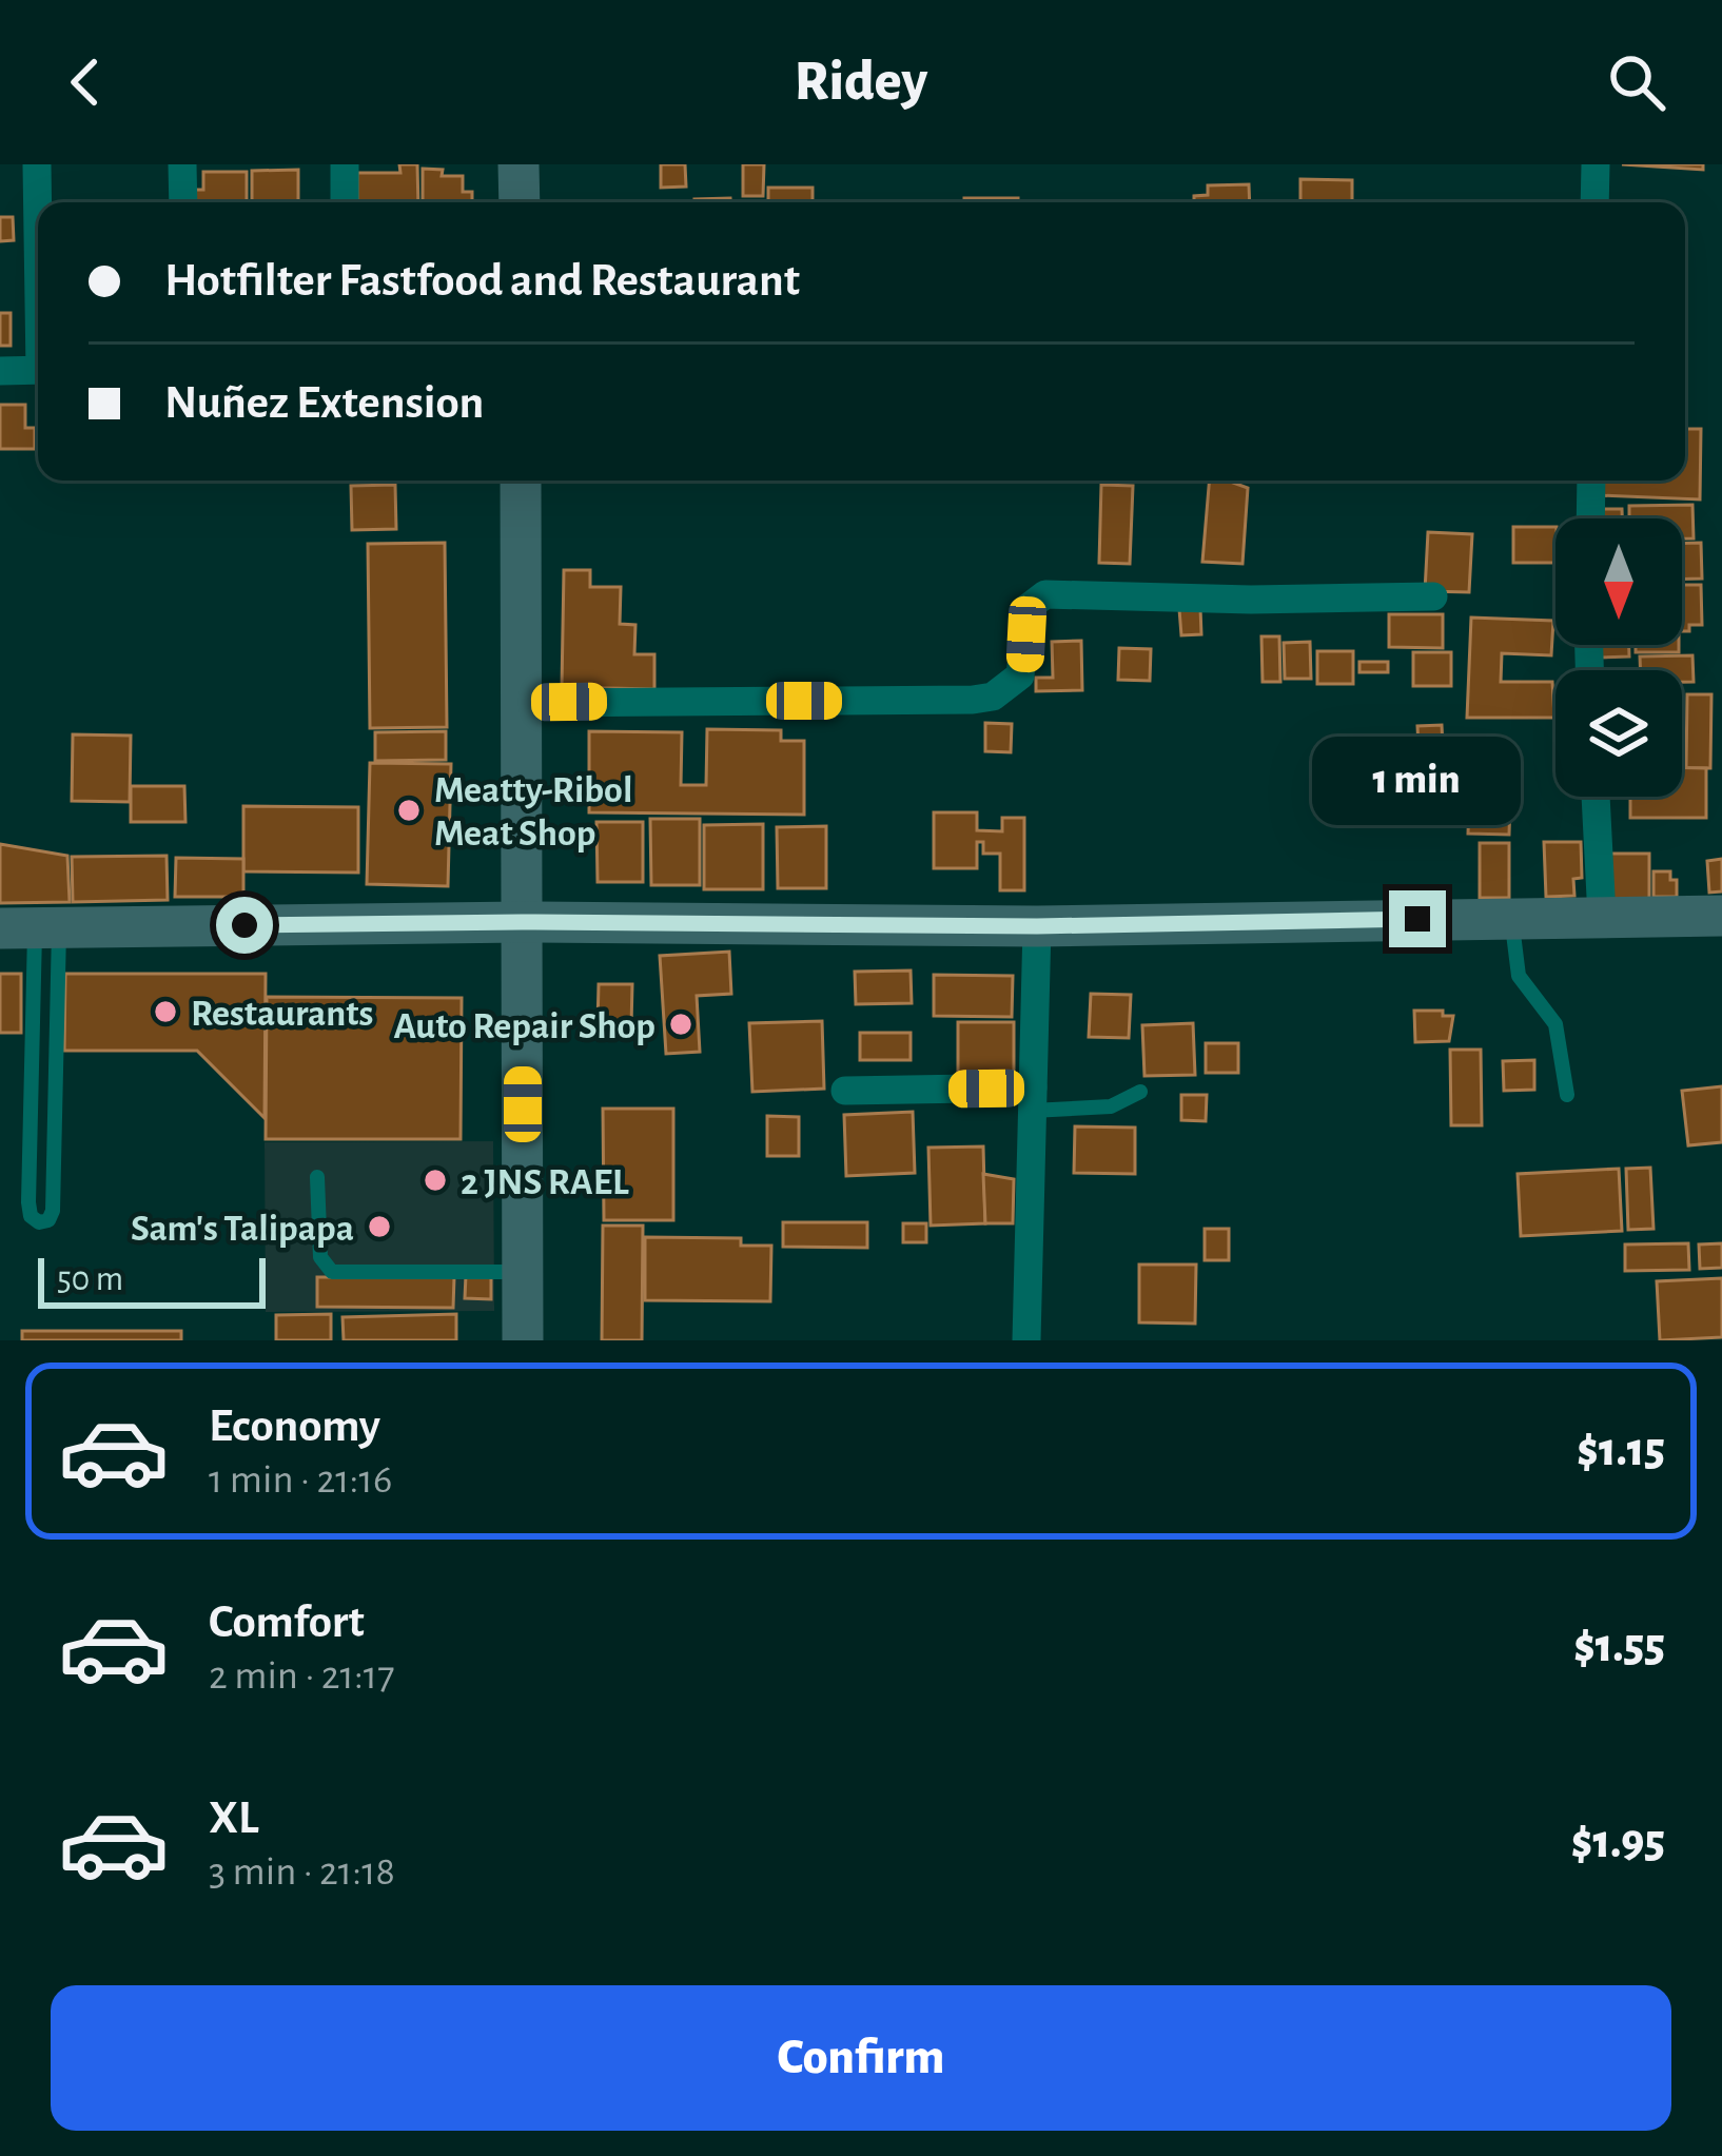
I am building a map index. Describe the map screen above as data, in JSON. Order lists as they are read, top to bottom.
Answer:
{
  "places": [
    "Meatty-Ribol Meat Shop",
    "Restaurants",
    "Auto Repair Shop",
    "2 JNS RAEL",
    "Sam's Talipapa"
  ],
  "scale_bar": "50 m",
  "north": "bottom",
  "page": {
    "header": "Ridey",
    "banner": ["Hotfilter Fastfood and Restaurant", "Nuñez Extension"],
    "bubble": "1 min",
    "scale": "50 m",
    "list": [
      {
        "name": "Economy",
        "note": "1 min · 21:16",
        "value": "$1.15"
      },
      {
        "name": "Comfort",
        "note": "2 min · 21:17",
        "value": "$1.55"
      },
      {
        "name": "XL",
        "note": "3 min · 21:18",
        "value": "$1.95"
      }
    ],
    "buttons": "Confirm"
  }
}
